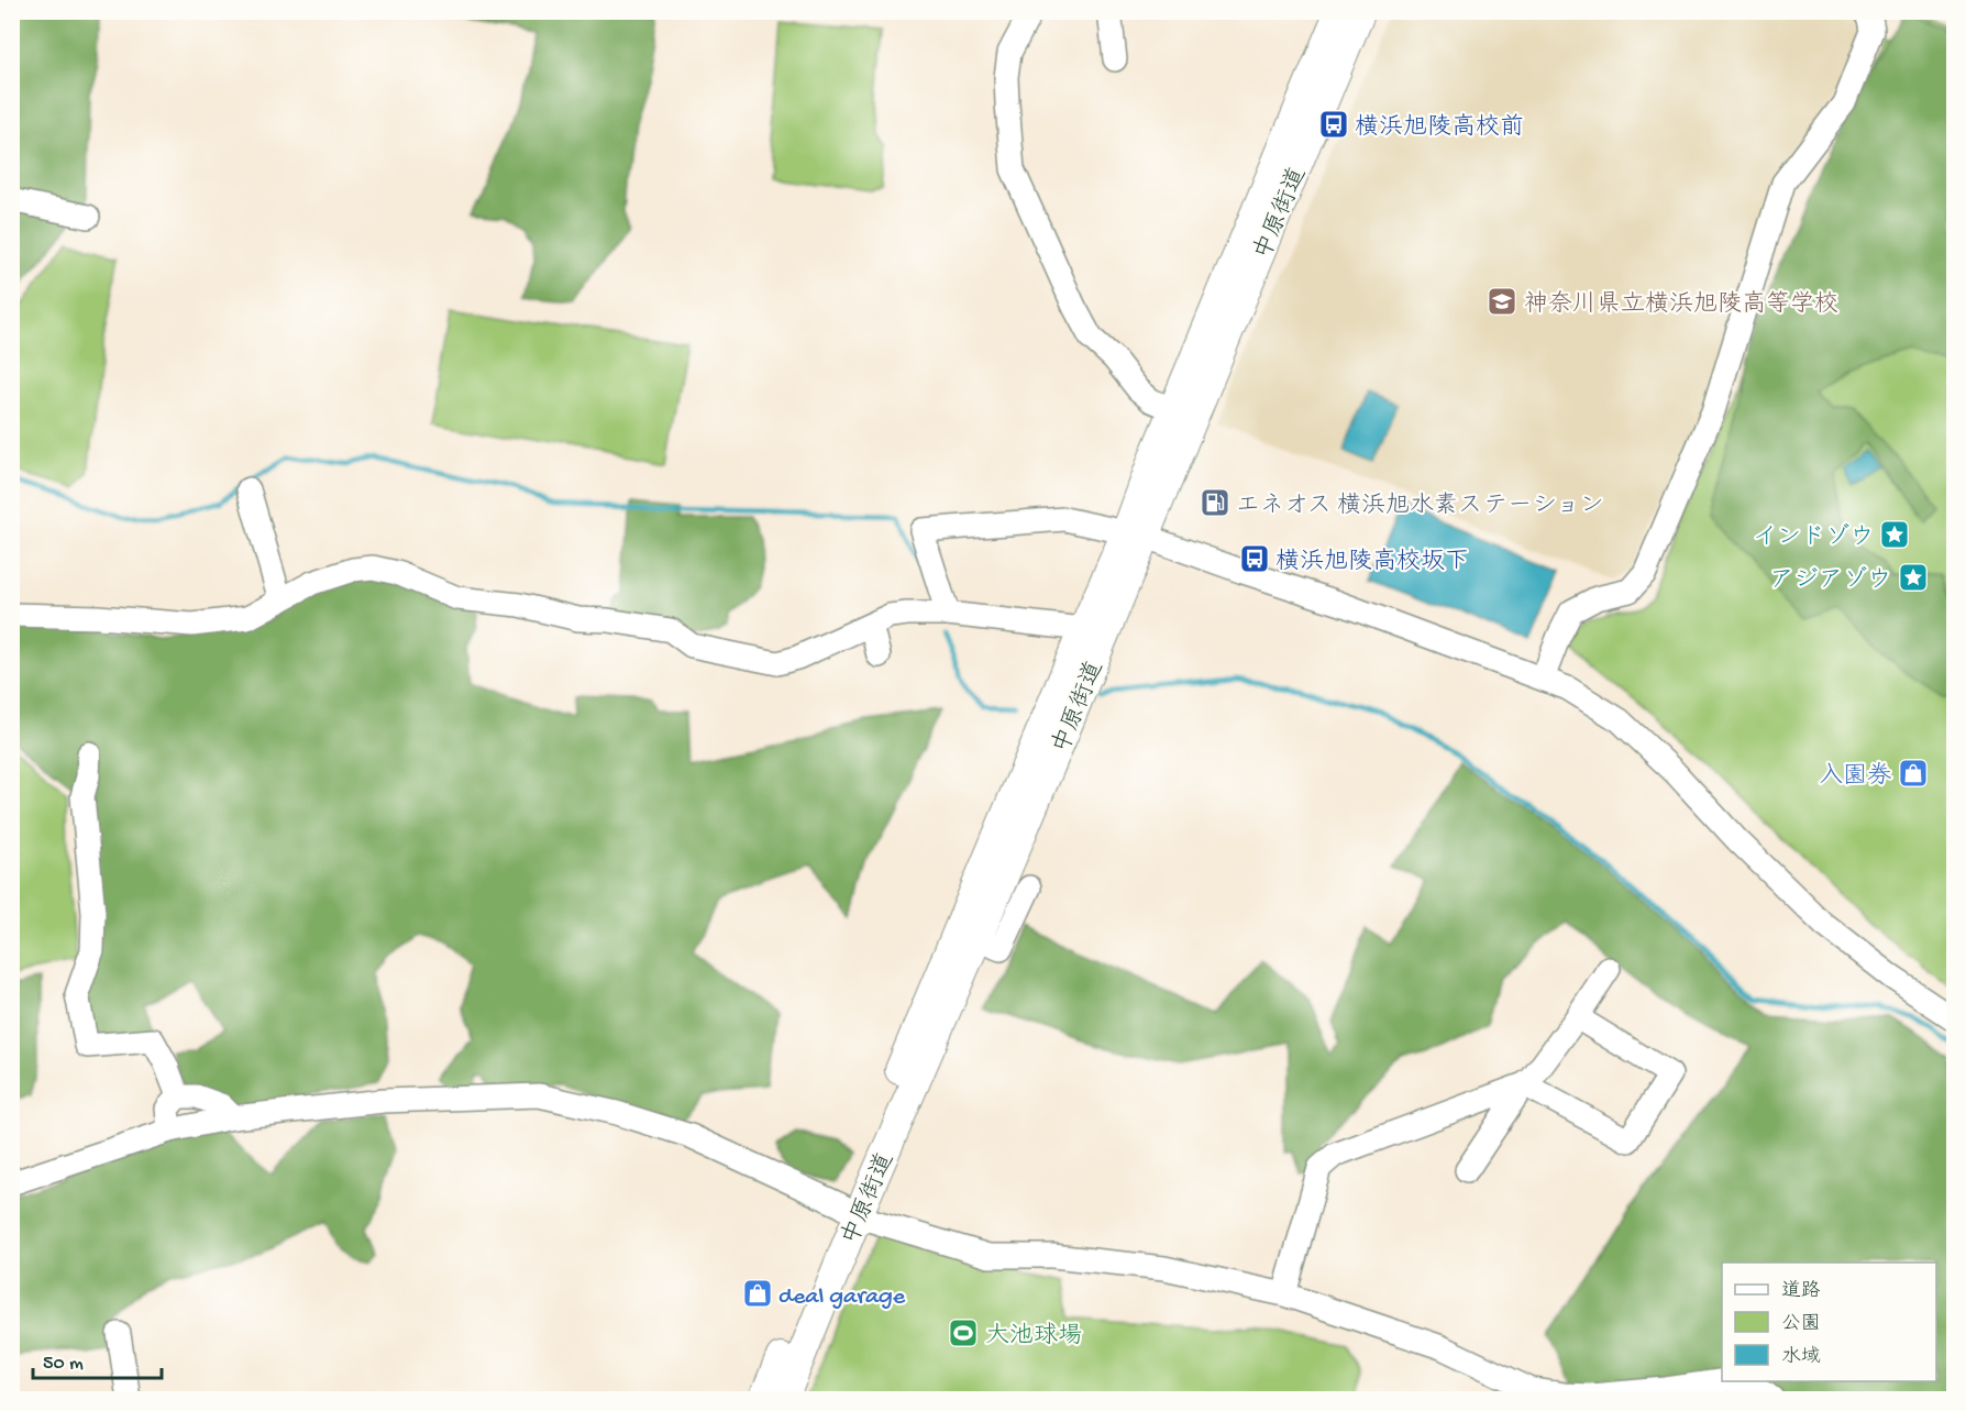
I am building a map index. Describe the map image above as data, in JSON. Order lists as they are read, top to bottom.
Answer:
{
  "streets": {
    "main road": ["中原街道"]
  },
  "places": {
    "bus stop": ["横浜旭陵高校前", "横浜旭陵高校坂下"],
    "school or university": ["神奈川県立横浜旭陵高等学校"],
    "fuel station": ["エネオス 横浜旭水素ステーション"],
    "place": ["インドゾウ", "アジアゾウ"],
    "shop": ["入園券", "deal garage"],
    "sports": ["大池球場"]
  },
  "legend": ["道路", "公園", "水域"],
  "scale_bar": "50 m"
}
